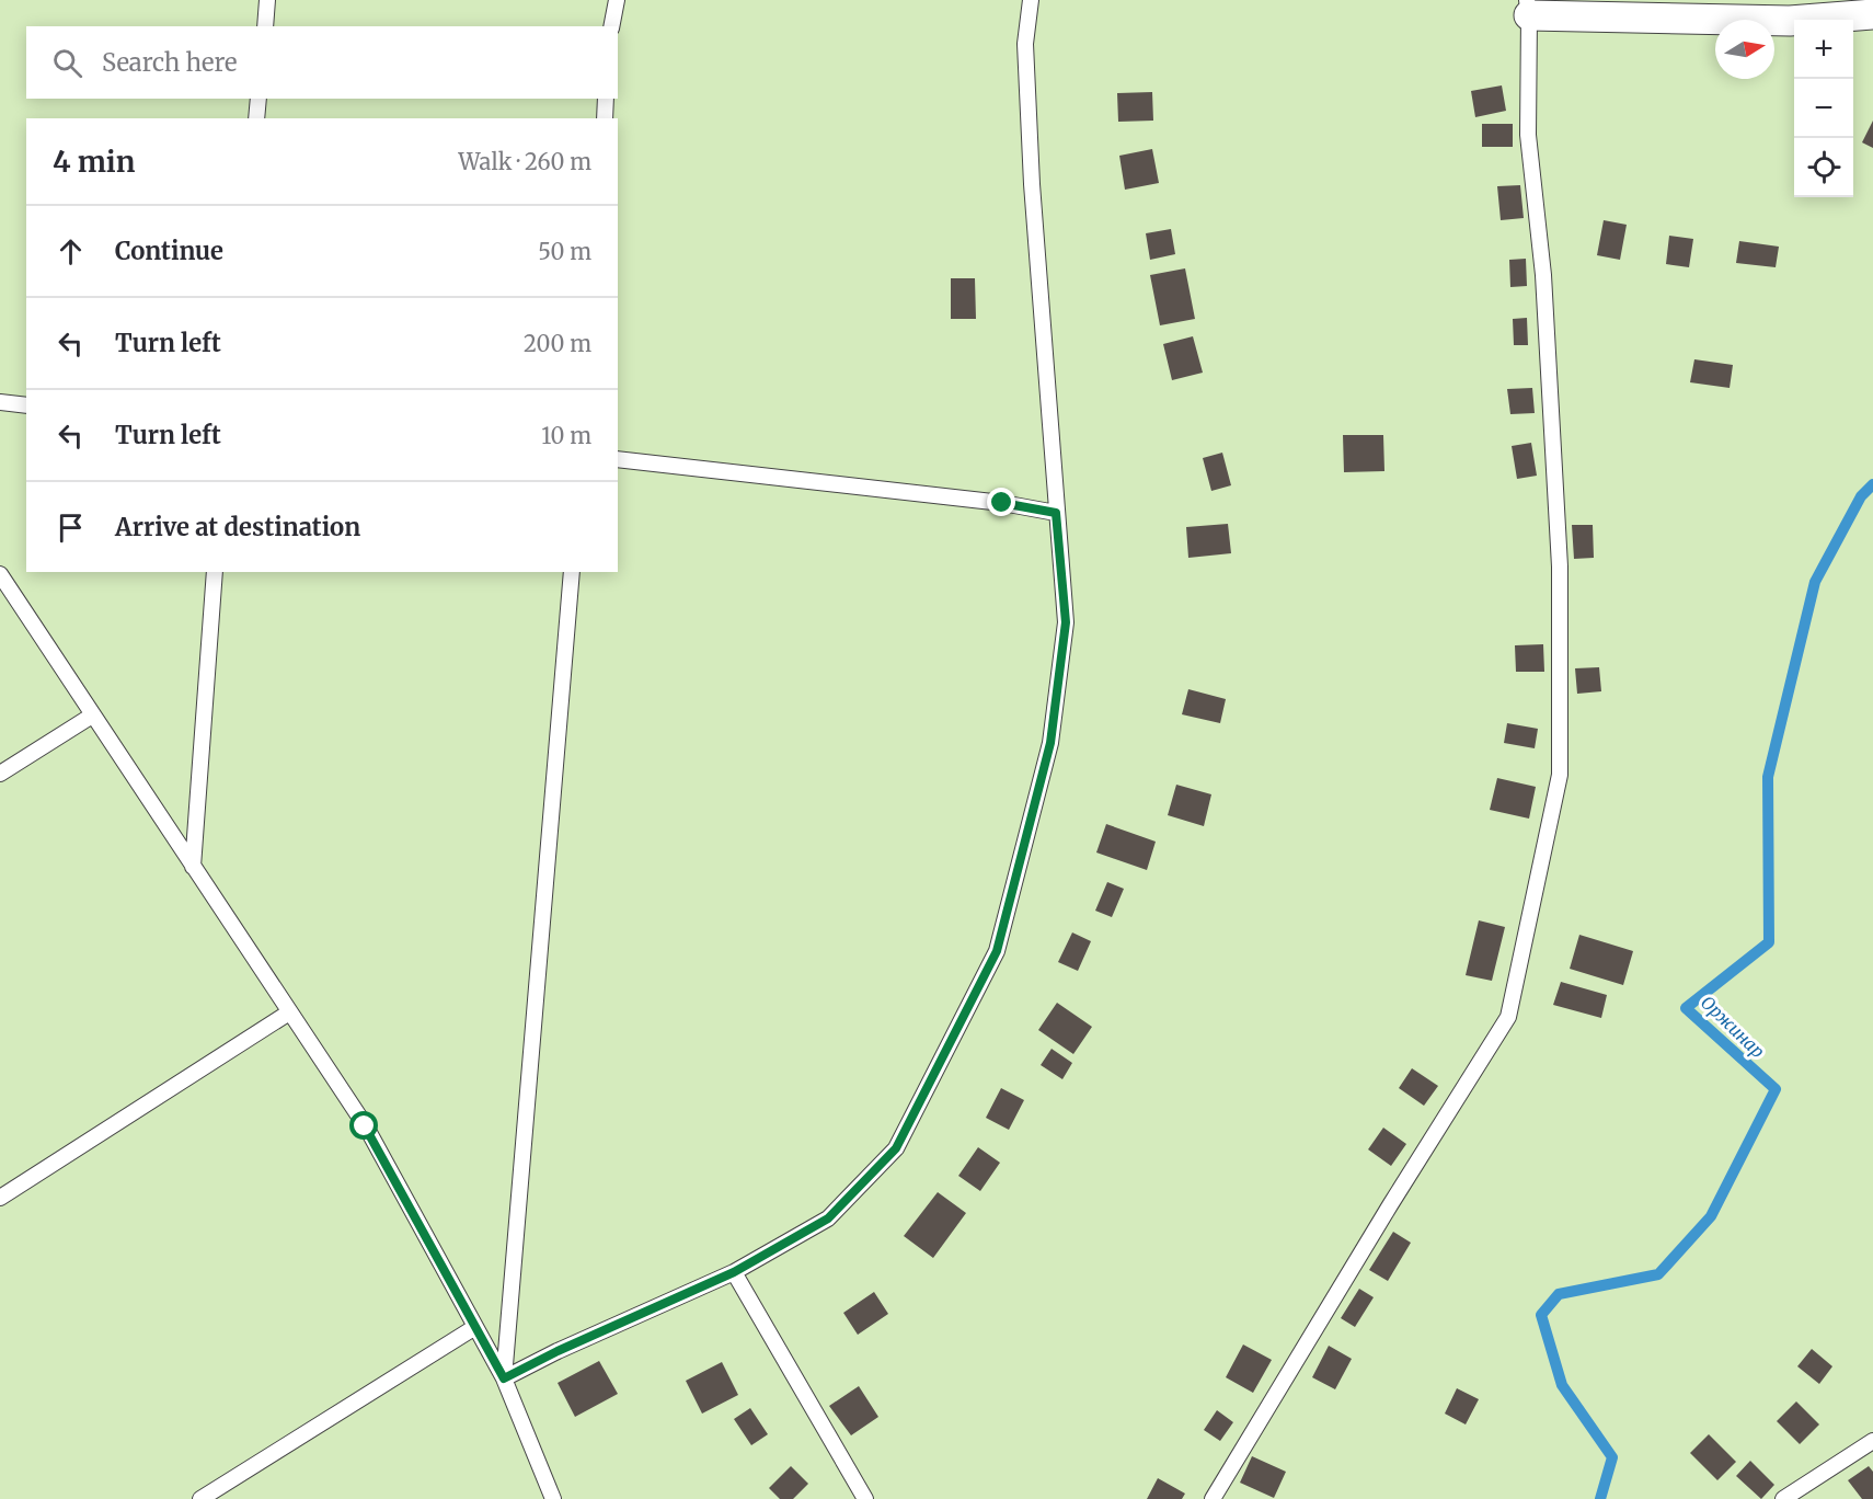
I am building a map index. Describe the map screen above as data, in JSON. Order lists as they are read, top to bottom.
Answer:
{
  "water": ["Оржинар"],
  "north": "right",
  "page": {
    "map_buttons": ["+", "−"],
    "search": "Search here",
    "heading": ["4 min", "Walk · 260 m"],
    "list": [
      ["Continue", "50 m"],
      ["Turn left", "200 m"],
      ["Turn left", "10 m"],
      "Arrive at destination"
    ]
  }
}
